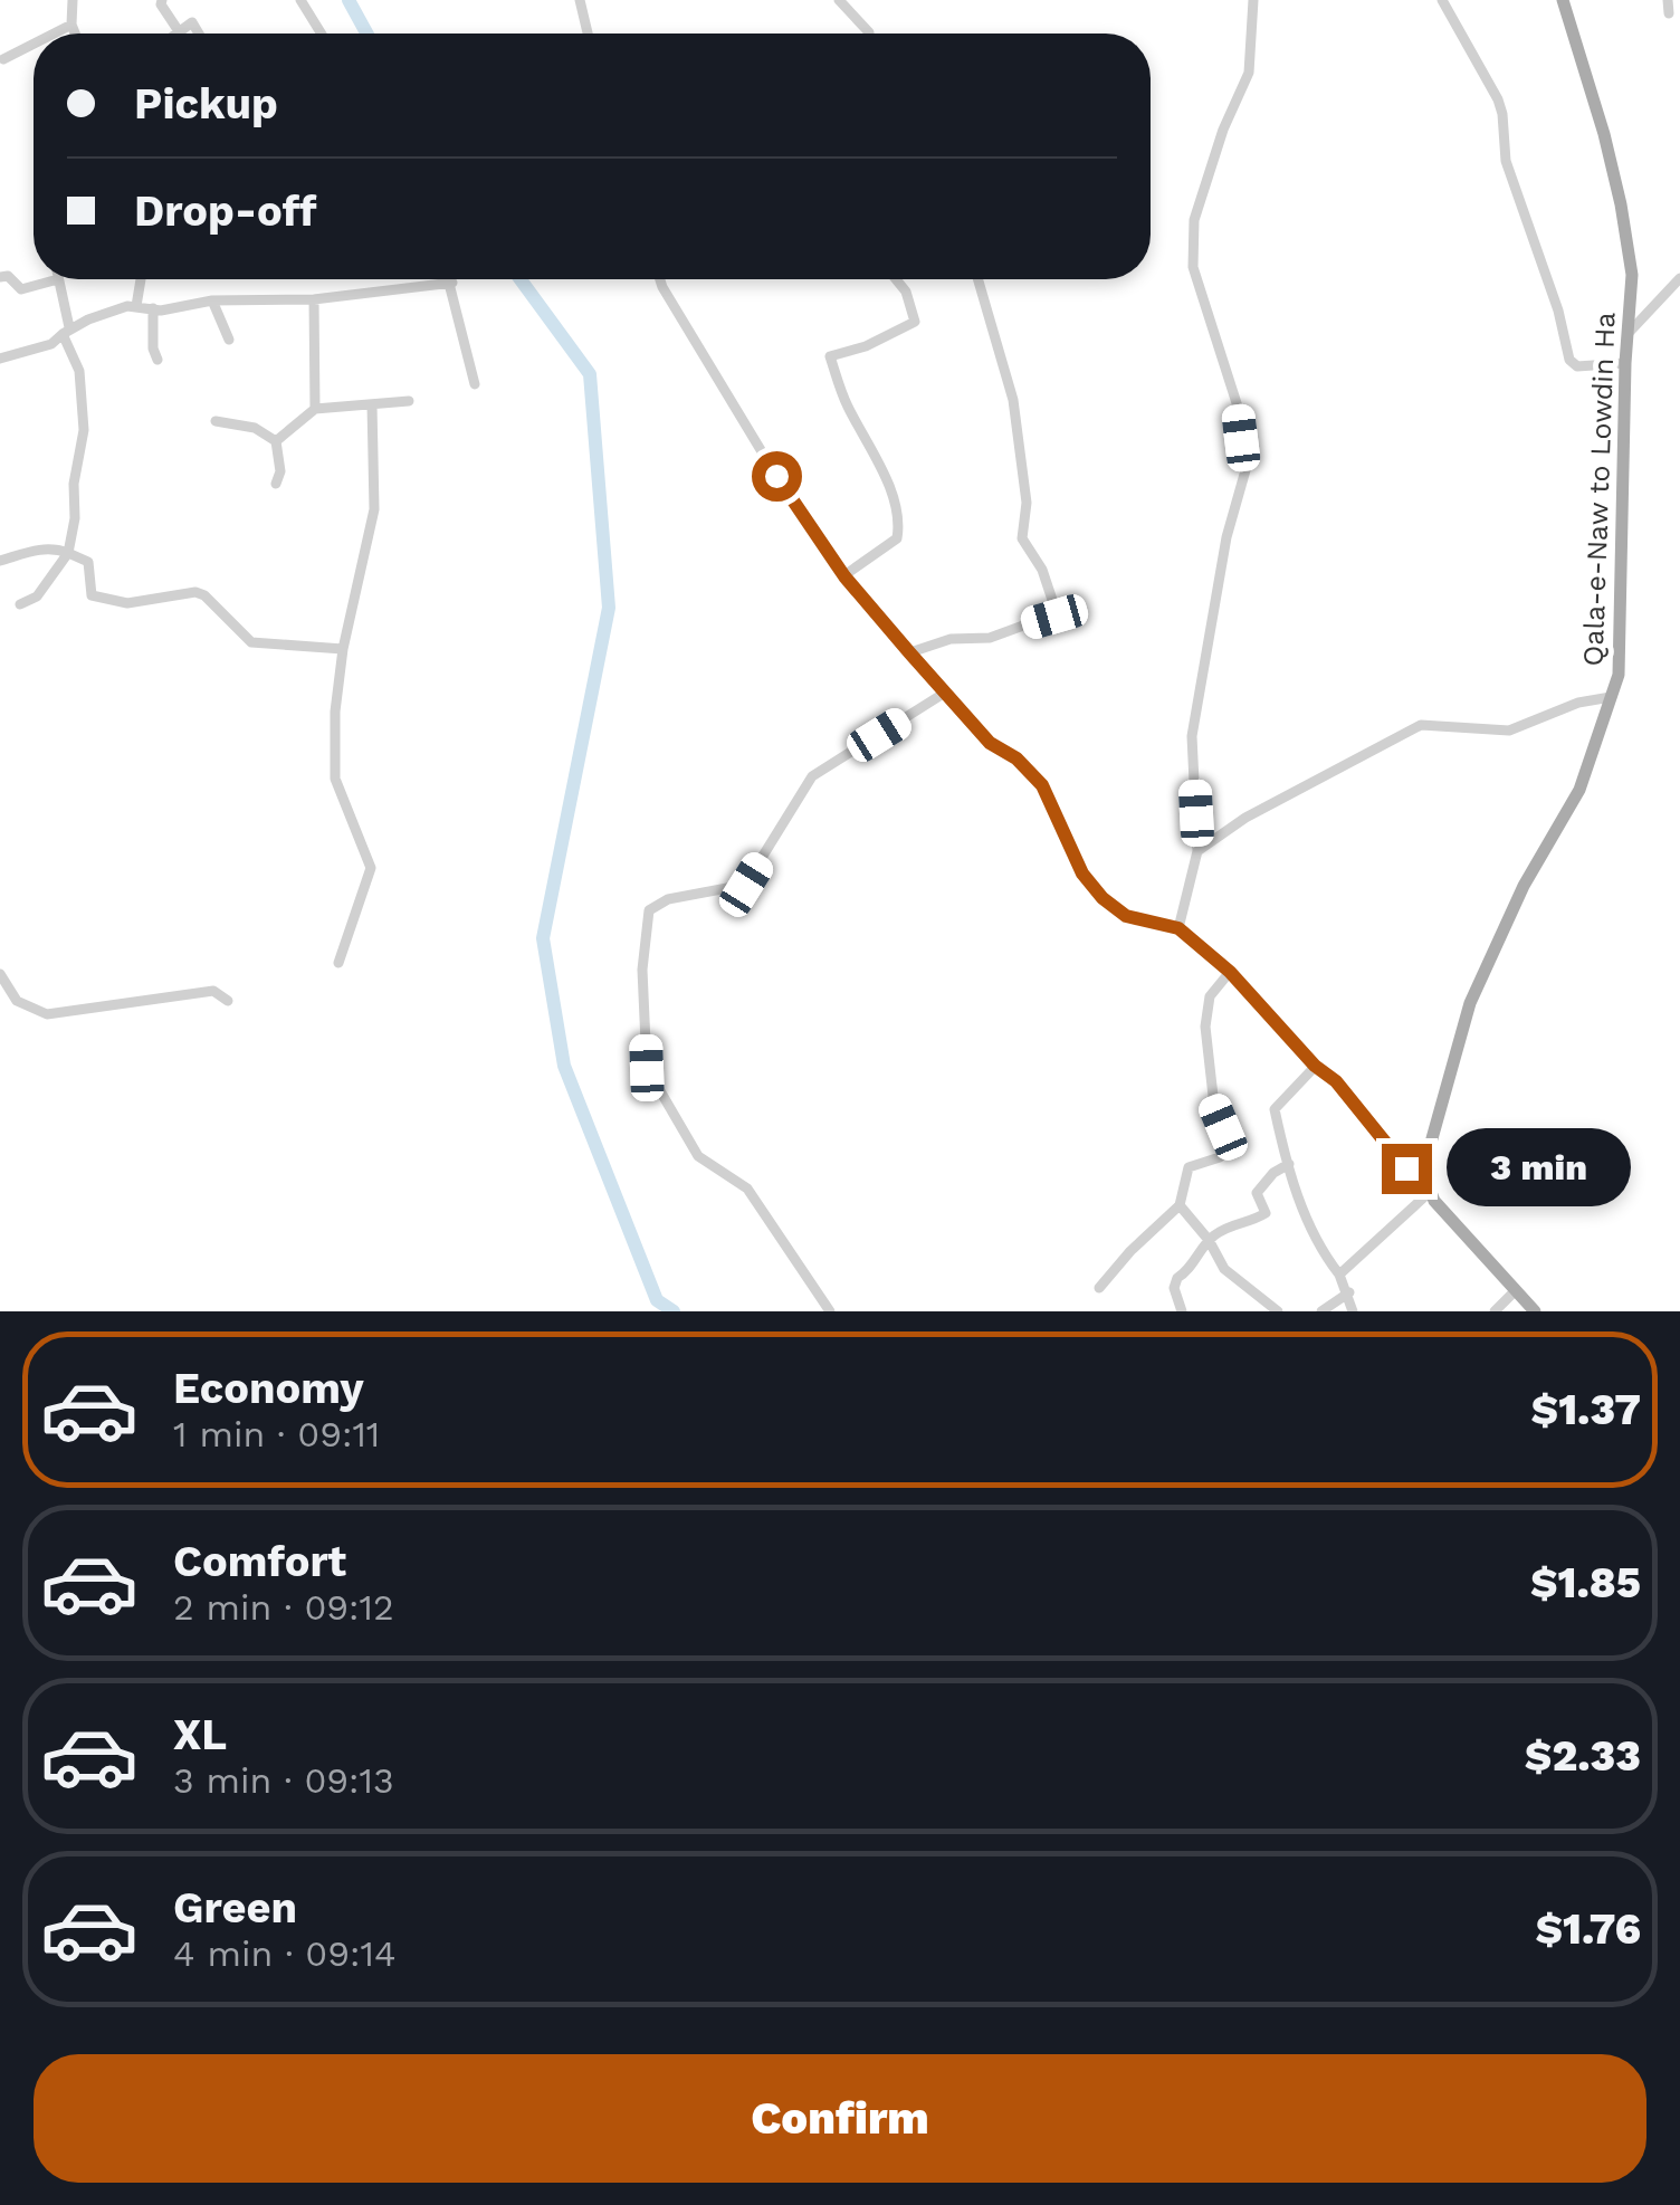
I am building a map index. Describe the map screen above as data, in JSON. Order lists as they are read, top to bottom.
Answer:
{
  "streets": {
    "main road": ["Qala-e-Naw to Lowdin Ha"]
  },
  "page": {
    "banner": ["Pickup", "Drop-off"],
    "bubble": "3 min",
    "list": [
      {
        "name": "Economy",
        "note": "1 min · 09:11",
        "value": "$1.37"
      },
      {
        "name": "Comfort",
        "note": "2 min · 09:12",
        "value": "$1.85"
      },
      {
        "name": "XL",
        "note": "3 min · 09:13",
        "value": "$2.33"
      },
      {
        "name": "Green",
        "note": "4 min · 09:14",
        "value": "$1.76"
      }
    ],
    "buttons": "Confirm"
  }
}
